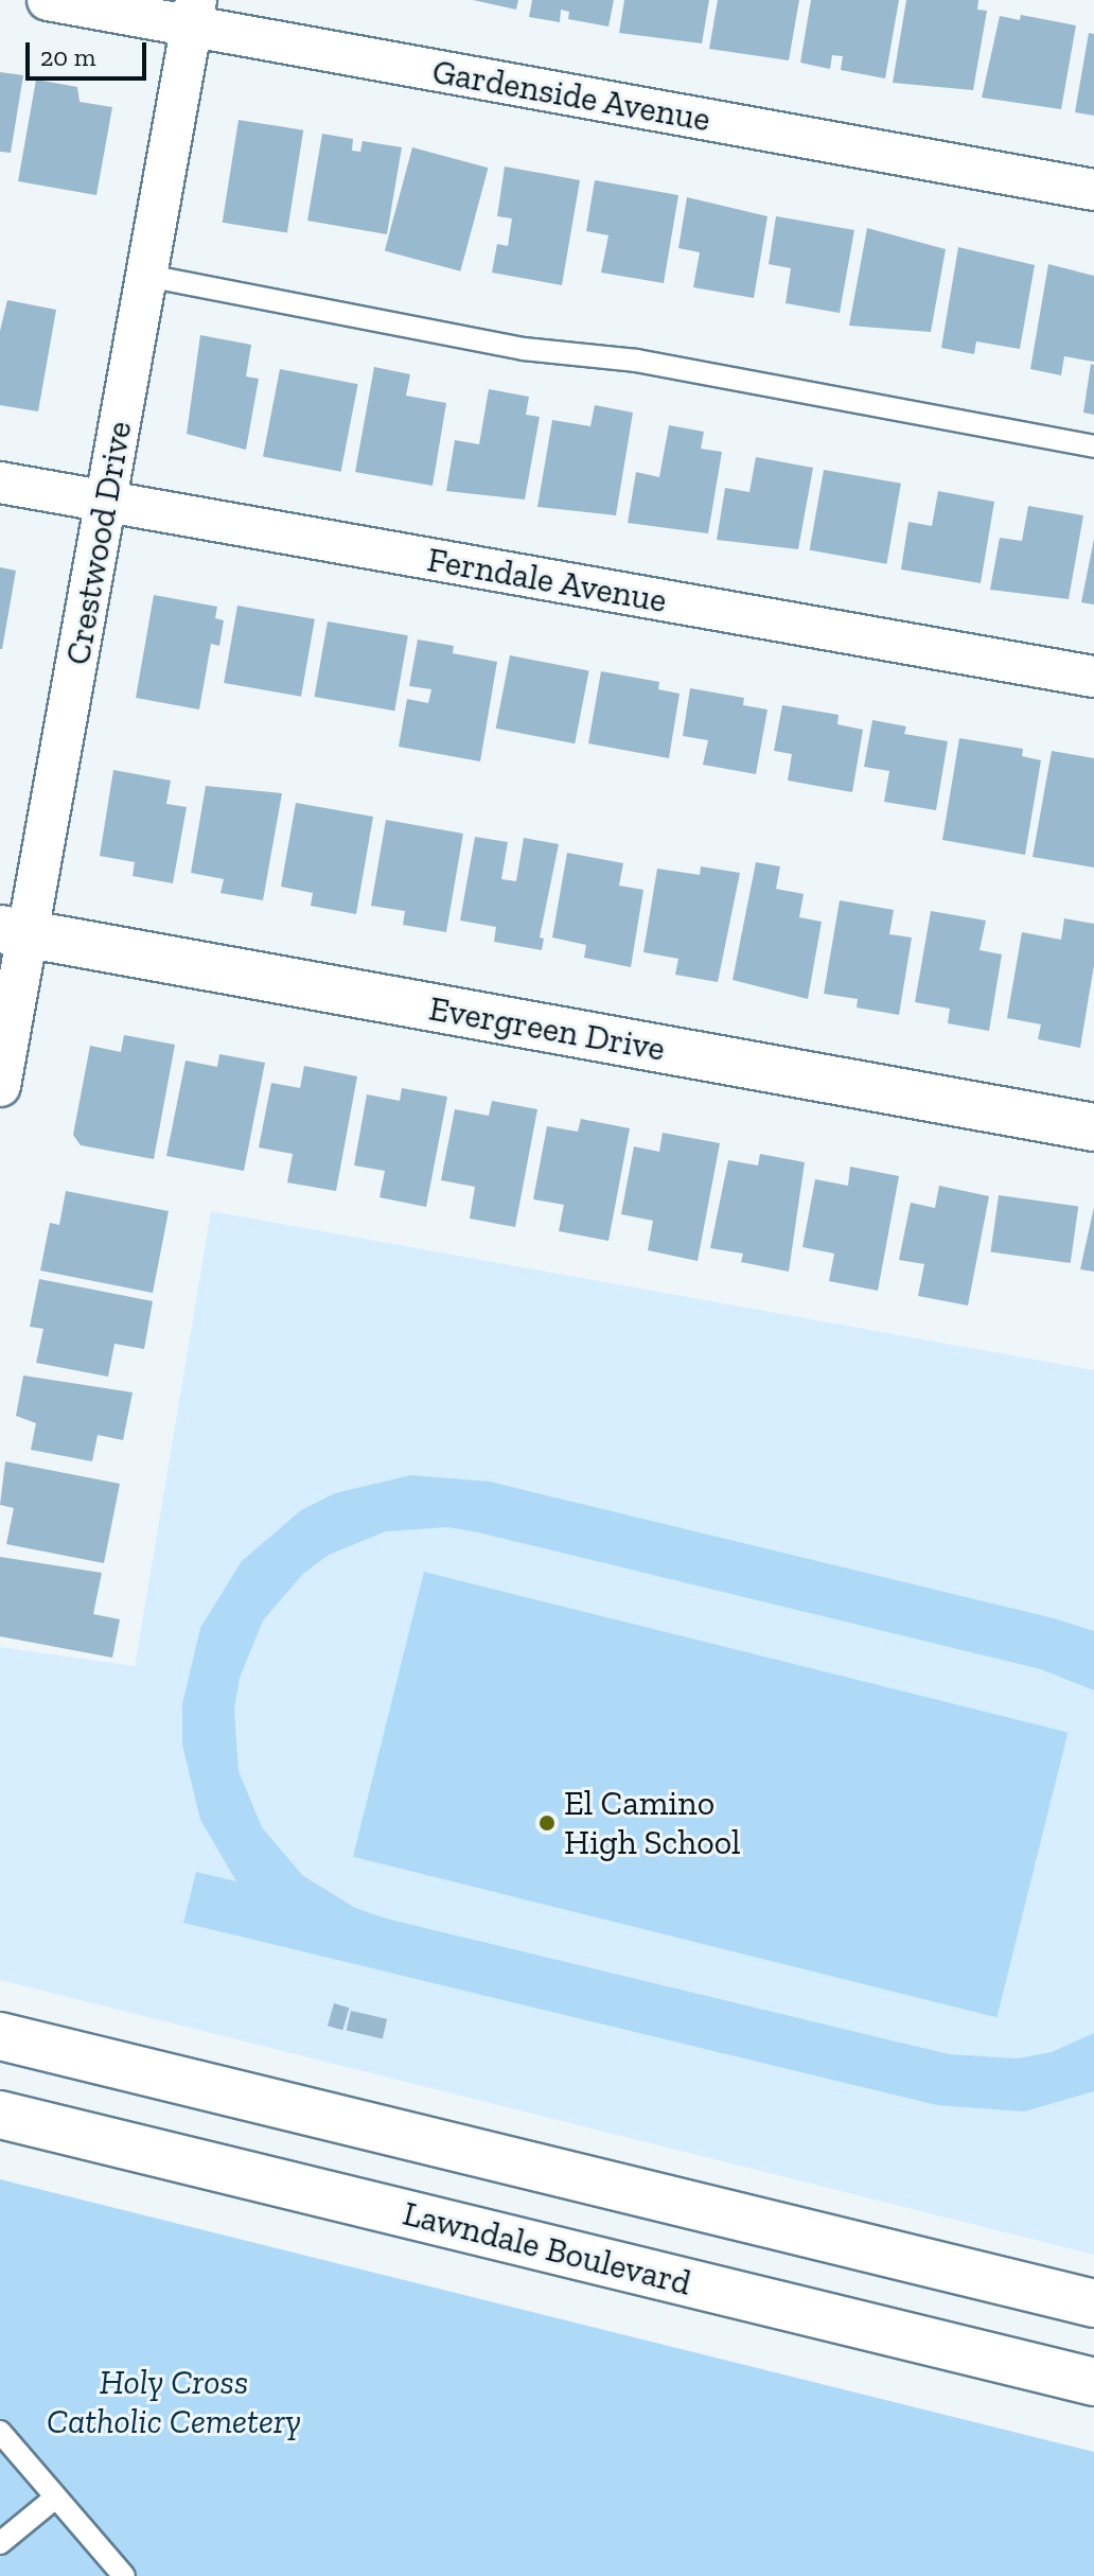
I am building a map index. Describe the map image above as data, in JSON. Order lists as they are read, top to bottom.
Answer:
{
  "streets": {
    "street": [
      "Gardenside Avenue",
      "Crestwood Drive",
      "Ferndale Avenue",
      "Evergreen Drive",
      "Lawndale Boulevard"
    ]
  },
  "crossings": [
    ["Gardenside Avenue", "Crestwood Drive"],
    ["Crestwood Drive", "Ferndale Avenue"],
    ["Crestwood Drive", "Evergreen Drive"]
  ],
  "parks": ["Holy Cross Catholic Cemetery"],
  "places": ["El Camino High School"],
  "scale_bar": "20 m"
}
